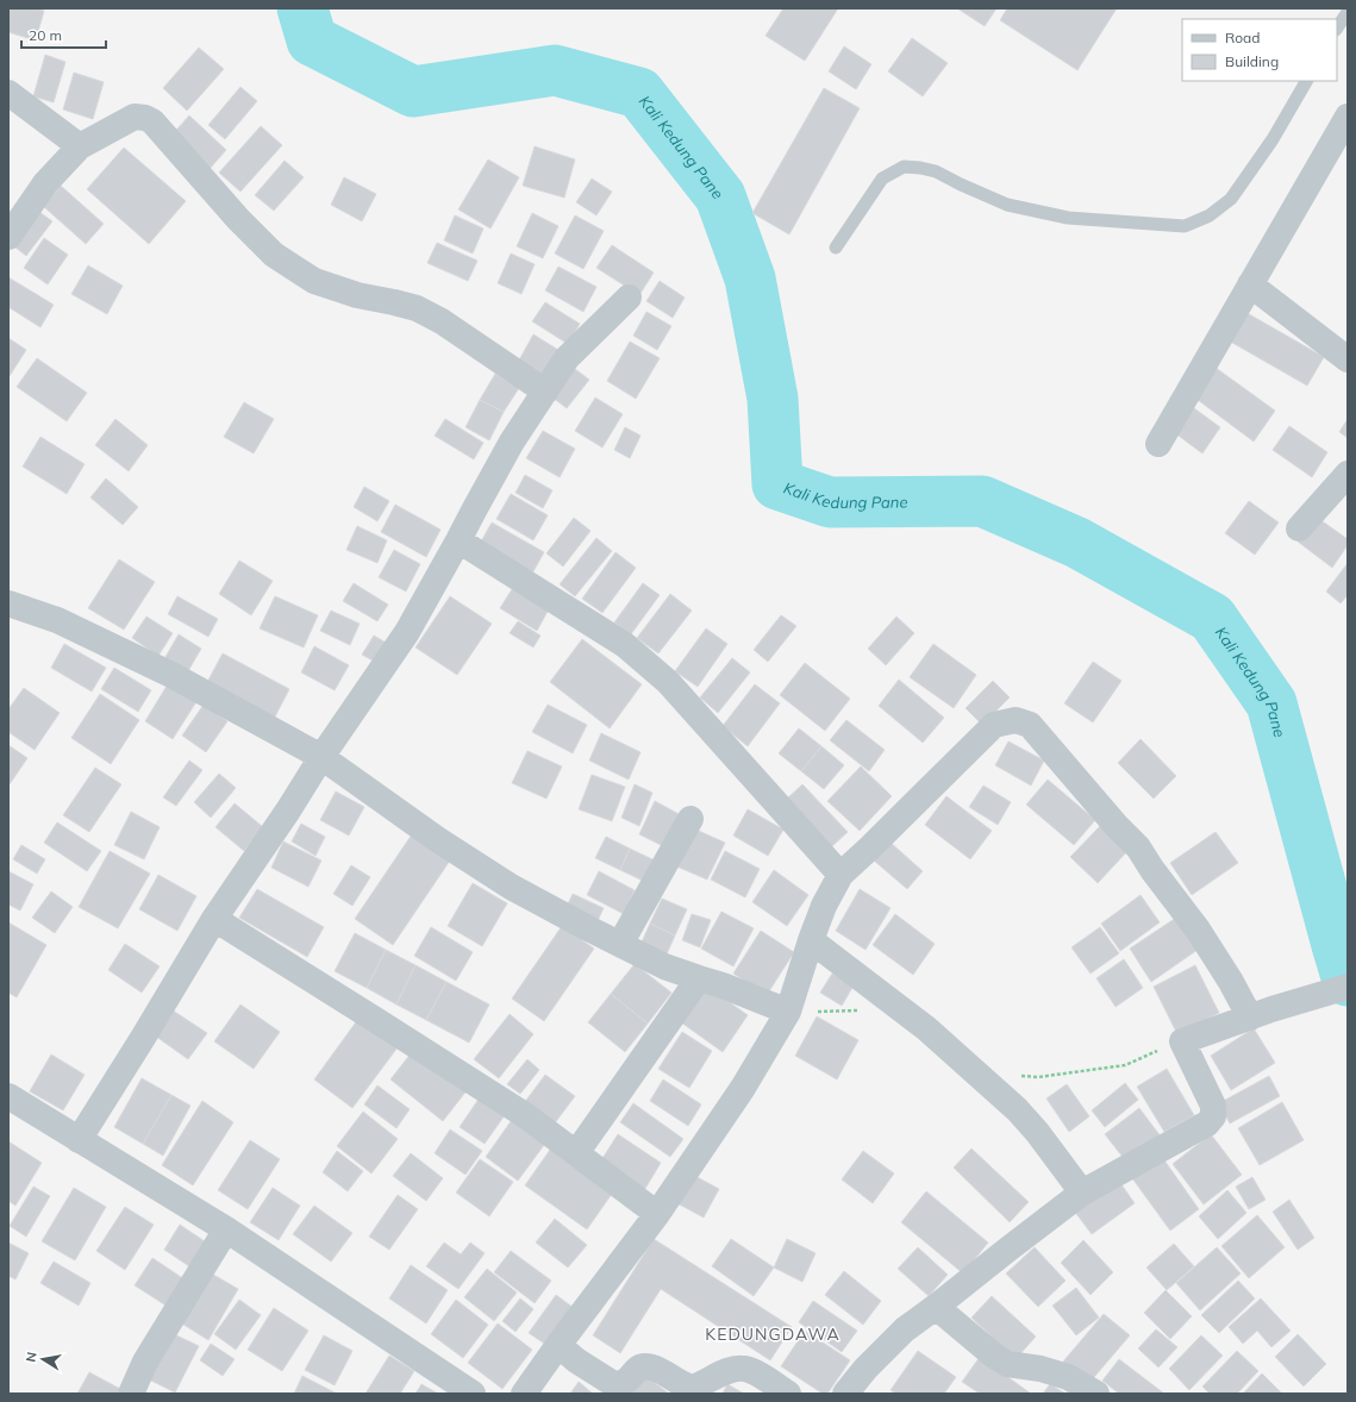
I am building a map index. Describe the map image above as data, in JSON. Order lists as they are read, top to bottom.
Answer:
{
  "districts": ["KEDUNGDAWA"],
  "water": ["Kali Kedung Pane"],
  "legend": ["Road", "Building"],
  "scale_bar": "20 m",
  "north": "left"
}
